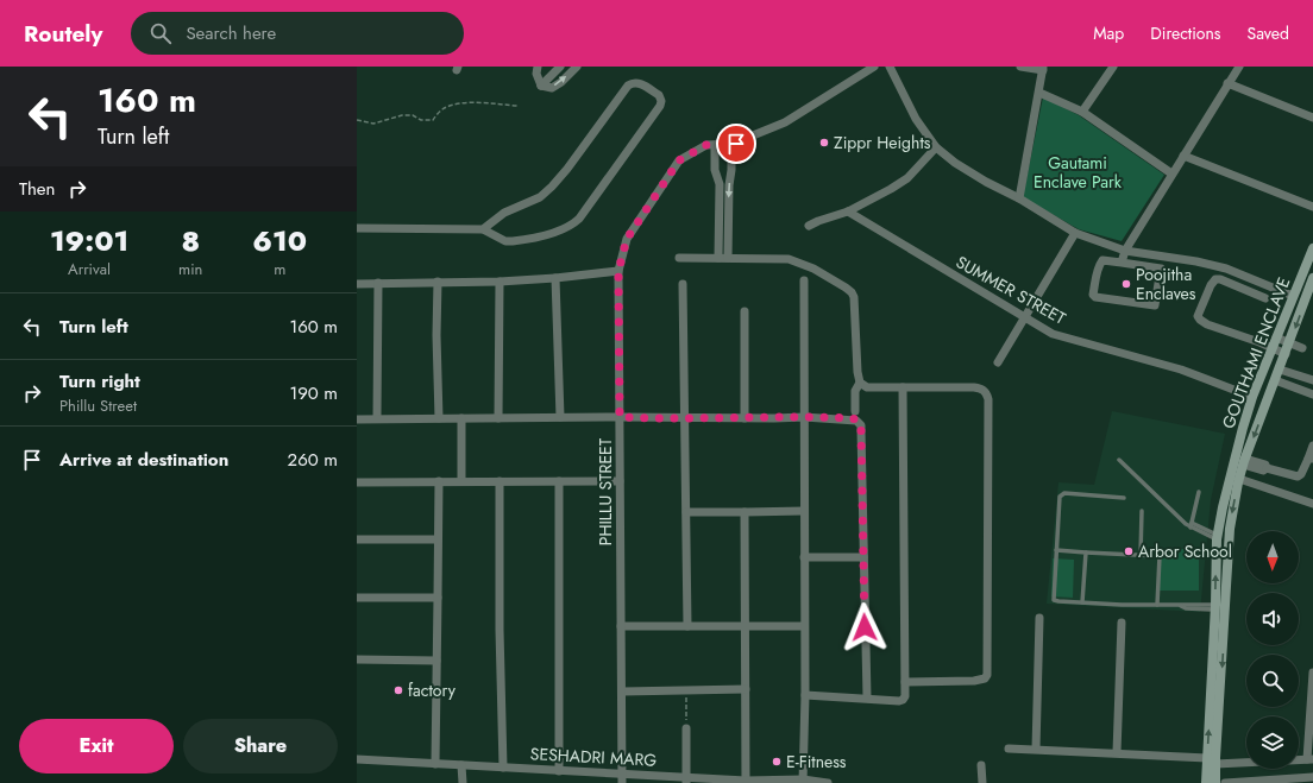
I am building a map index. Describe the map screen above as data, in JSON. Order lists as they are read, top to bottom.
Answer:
{
  "streets": {
    "street": [
      "SUMMER STREET",
      "GOUTHAMI ENCLAVE",
      "PHILLU STREET",
      "SESHADRI MARG"
    ]
  },
  "crossings": [
    ["SUMMER STREET", "GOUTHAMI ENCLAVE"],
    ["PHILLU STREET", "SESHADRI MARG"]
  ],
  "parks": ["Gautami Enclave Park"],
  "places": [
    "Zippr Heights",
    "Poojitha Enclaves",
    "Arbor School",
    "factory",
    "E-Fitness"
  ],
  "north": "bottom",
  "page": {
    "header": "Routely",
    "search": "Search here",
    "nav": ["Map", "Directions", "Saved"],
    "turn": ["160 m", "Turn left"],
    "then": "Then",
    "eta": [
      "19:01",
      "Arrival",
      "8",
      "min",
      "610",
      "m"
    ],
    "list": [
      {
        "name": "Turn left",
        "value": "160 m"
      },
      {
        "name": "Turn right",
        "note": "Phillu Street",
        "value": "190 m"
      },
      {
        "name": "Arrive at destination",
        "value": "260 m"
      }
    ],
    "buttons": ["Exit", "Share"]
  }
}
